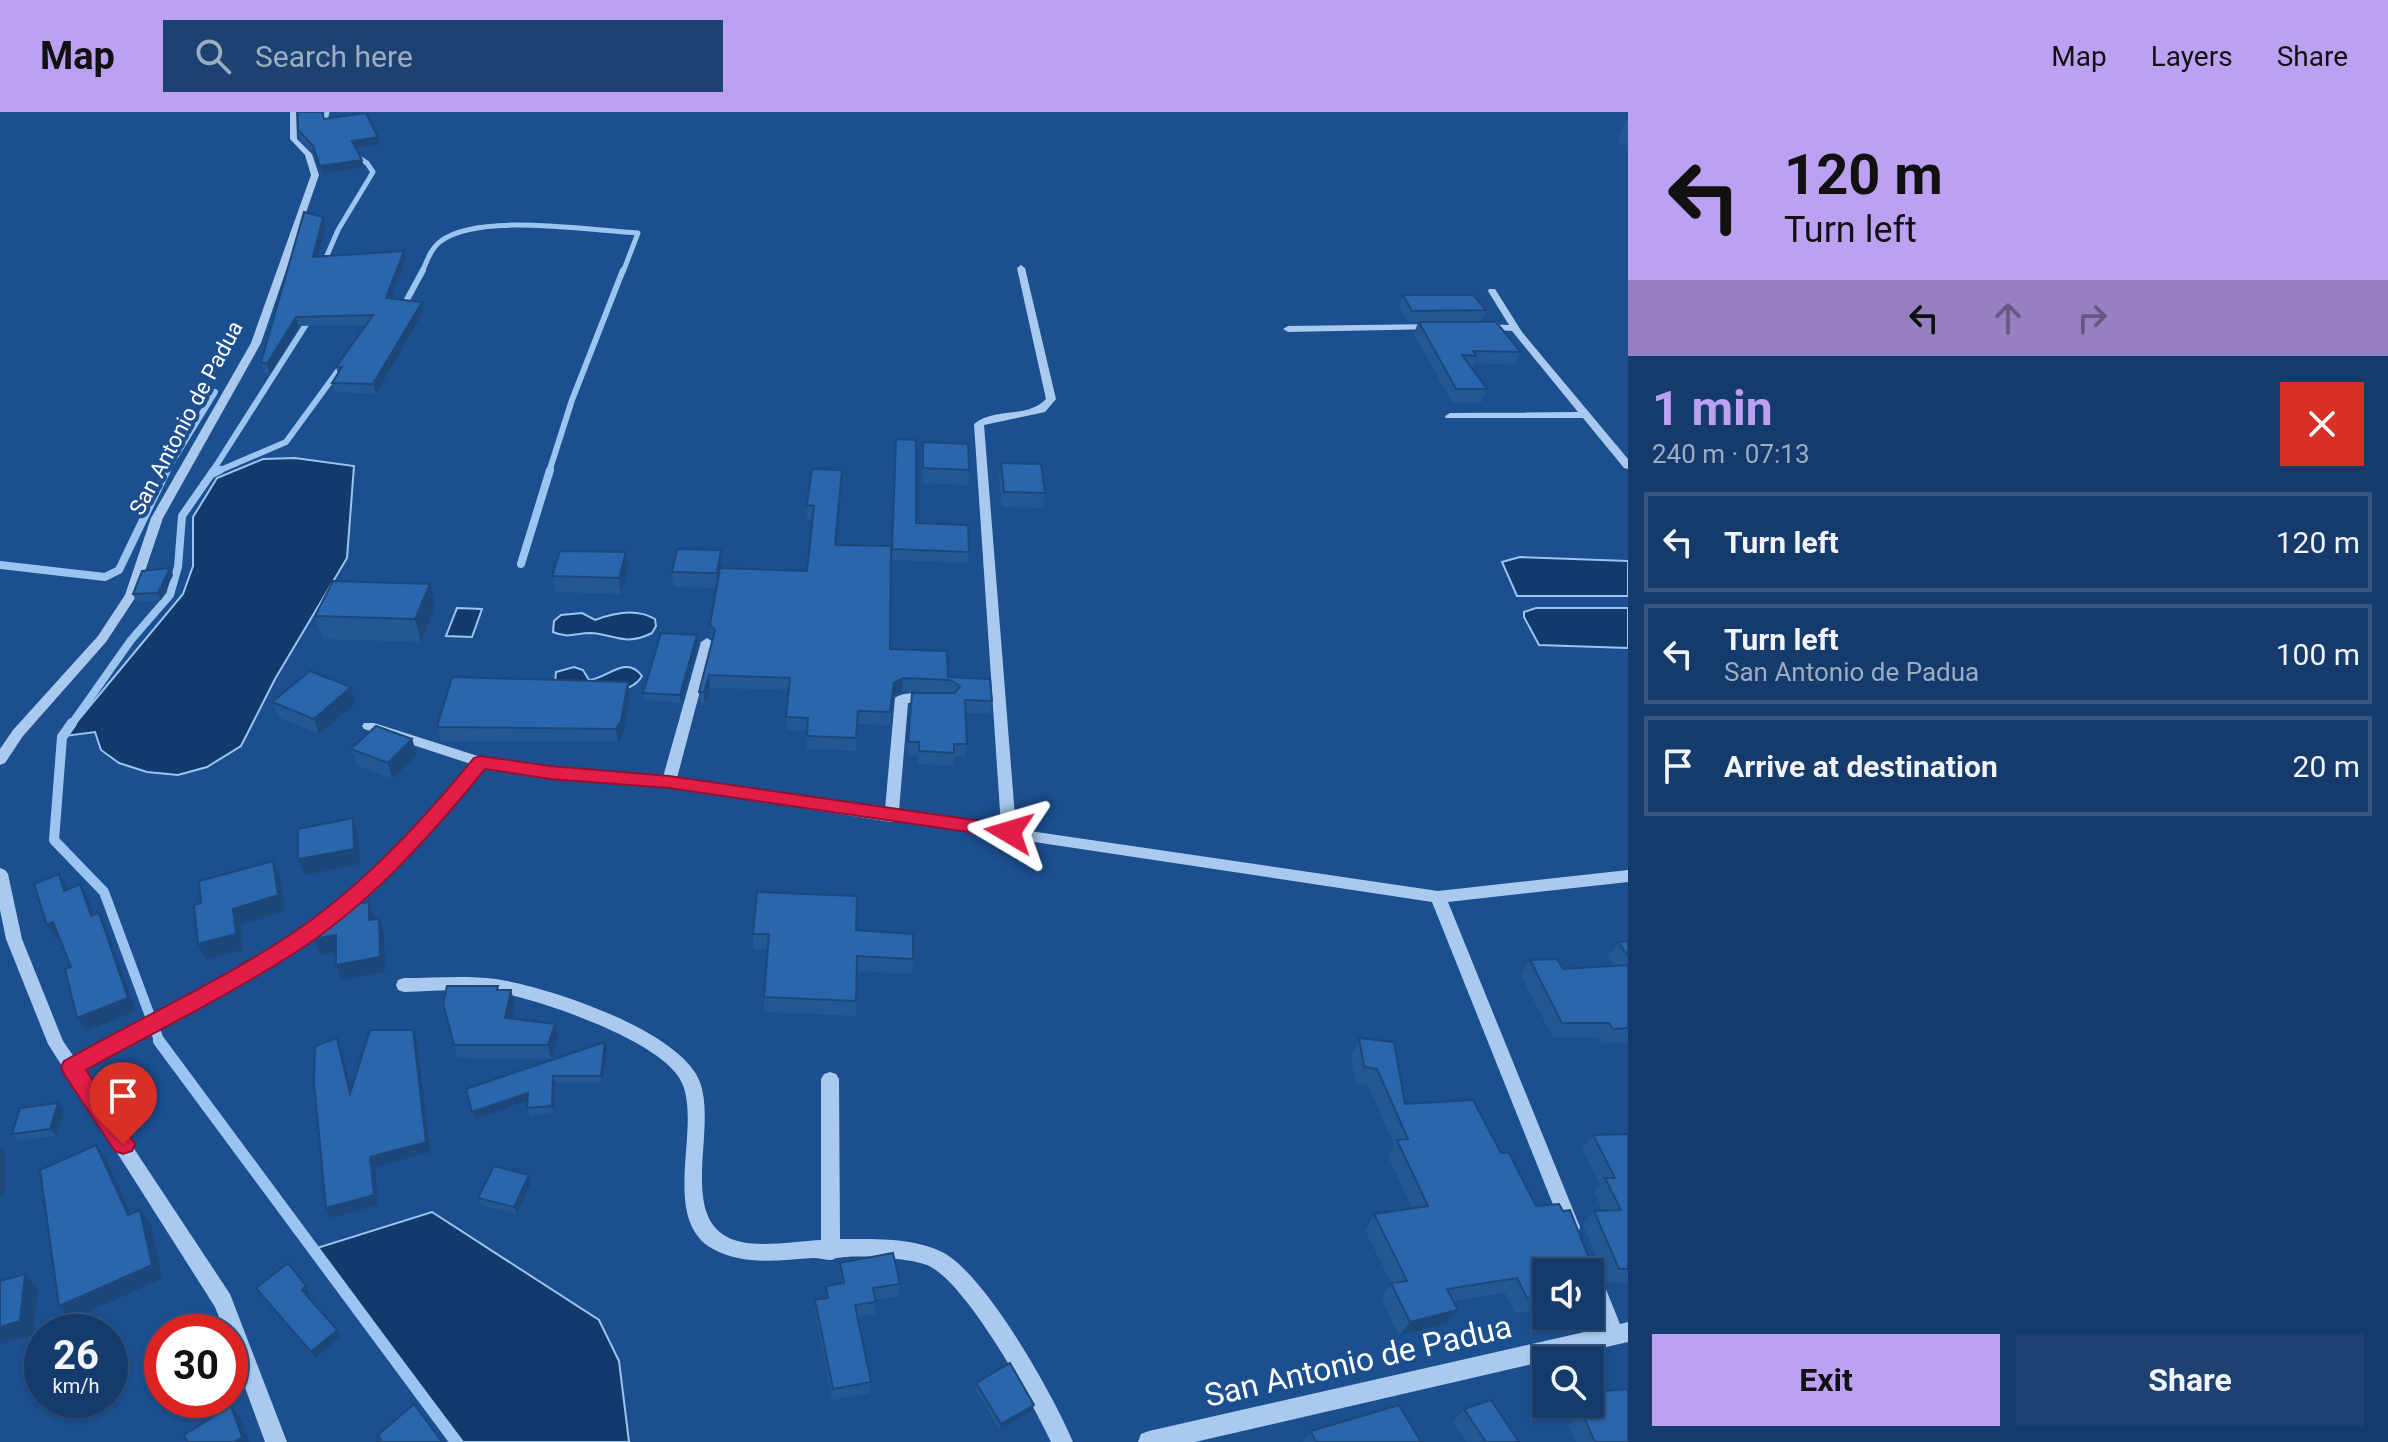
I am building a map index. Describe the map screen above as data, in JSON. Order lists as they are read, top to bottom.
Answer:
{
  "streets": {
    "street": ["San Antonio de Padua"]
  },
  "page": {
    "header": "Map",
    "search": "Search here",
    "nav": ["Map", "Layers", "Share"],
    "turn": ["120 m", "Turn left"],
    "heading": ["1 min", "240 m · 07:13"],
    "list": [
      {
        "name": "Turn left",
        "value": "120 m"
      },
      {
        "name": "Turn left",
        "note": "San Antonio de Padua",
        "value": "100 m"
      },
      {
        "name": "Arrive at destination",
        "value": "20 m"
      }
    ],
    "speed": "26 km/h",
    "limit": "30",
    "buttons": ["Exit", "Share"]
  }
}
